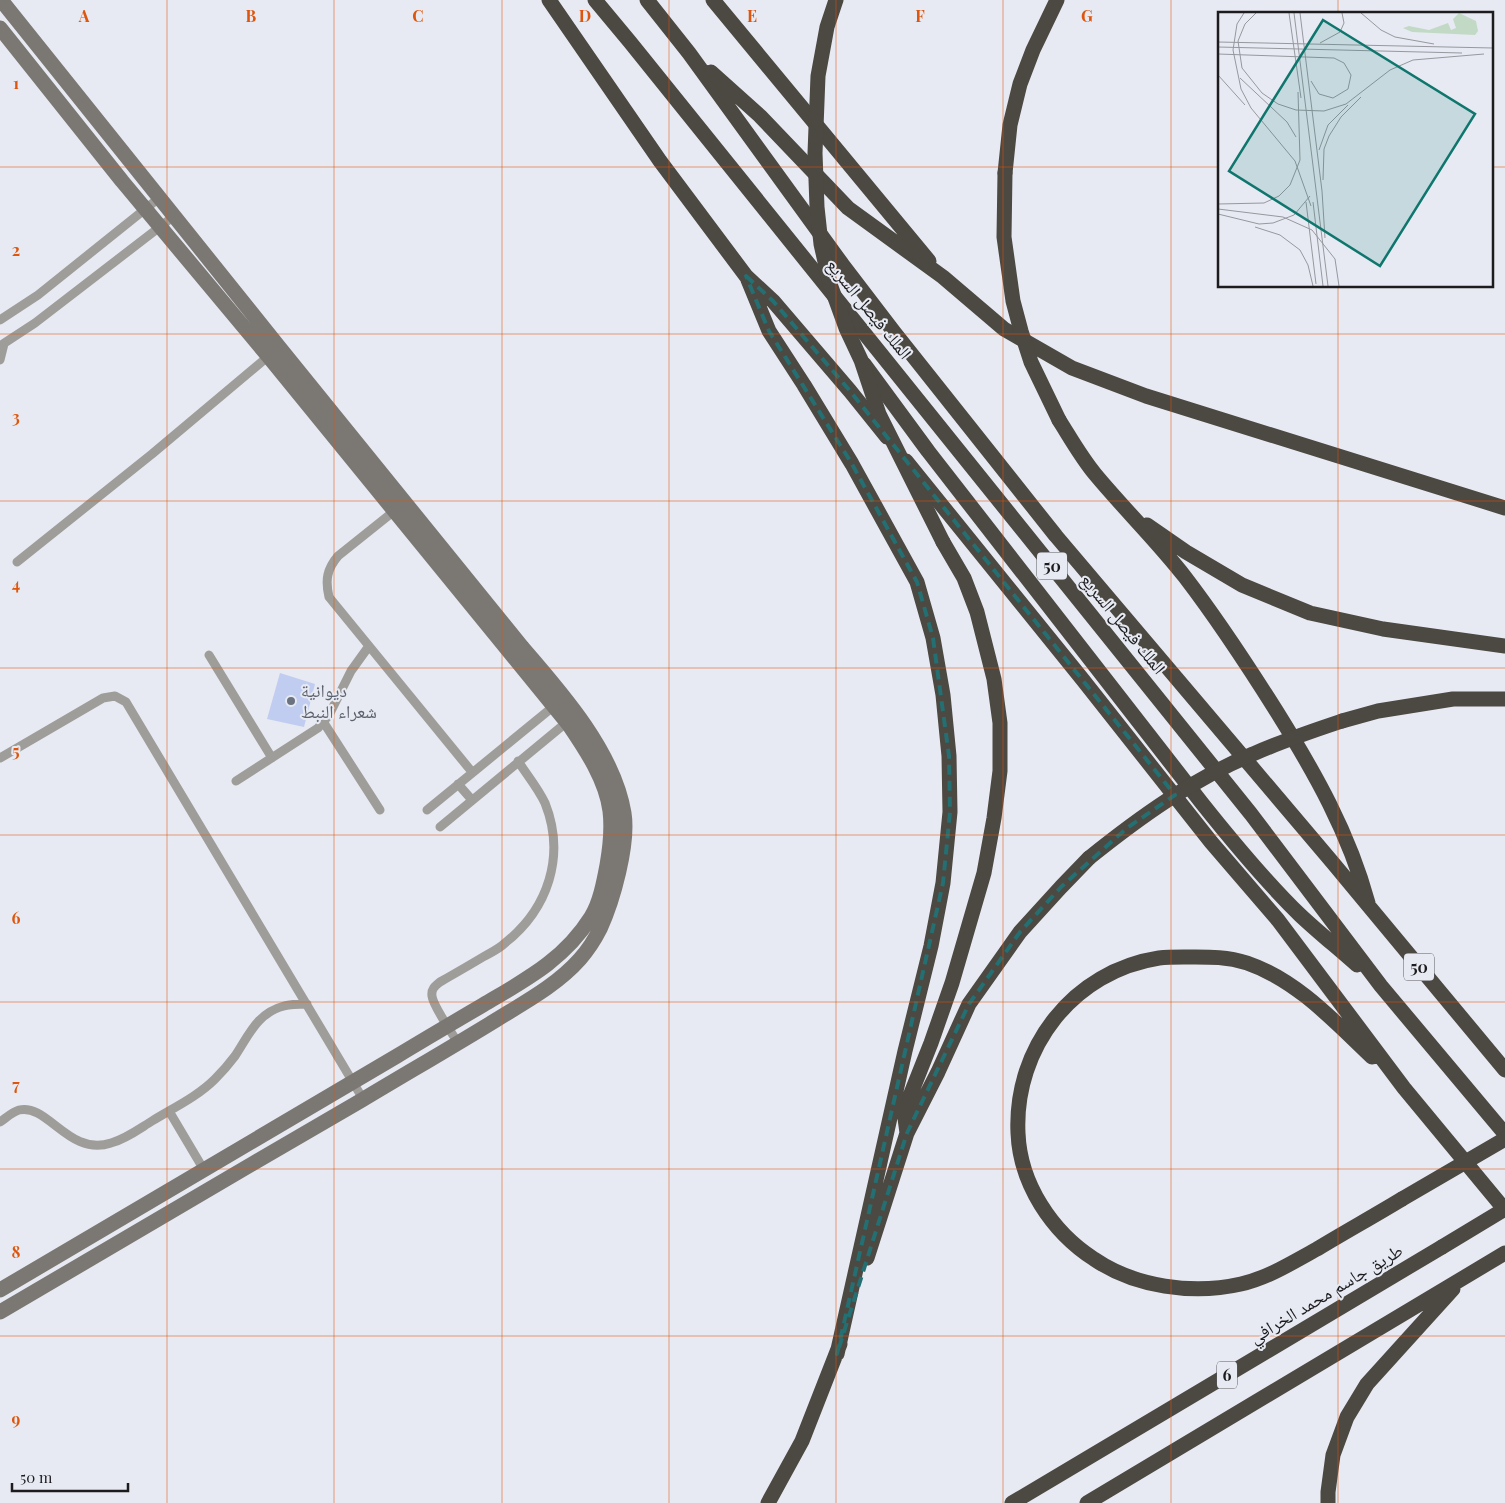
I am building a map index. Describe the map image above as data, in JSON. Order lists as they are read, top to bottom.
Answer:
{
  "streets": {
    "highway": [
      "الملك فيصل السريع",
      "50",
      "طريق جاسم محمد الخرافي",
      "6"
    ]
  },
  "places": ["ديوانية شعراء النبط"],
  "scale_bar": "50 m",
  "grid": {
    "columns": [
      "A",
      "B",
      "C",
      "D",
      "E",
      "F",
      "G"
    ],
    "rows": [
      "1",
      "2",
      "3",
      "4",
      "5",
      "6",
      "7",
      "8",
      "9"
    ]
  }
}
